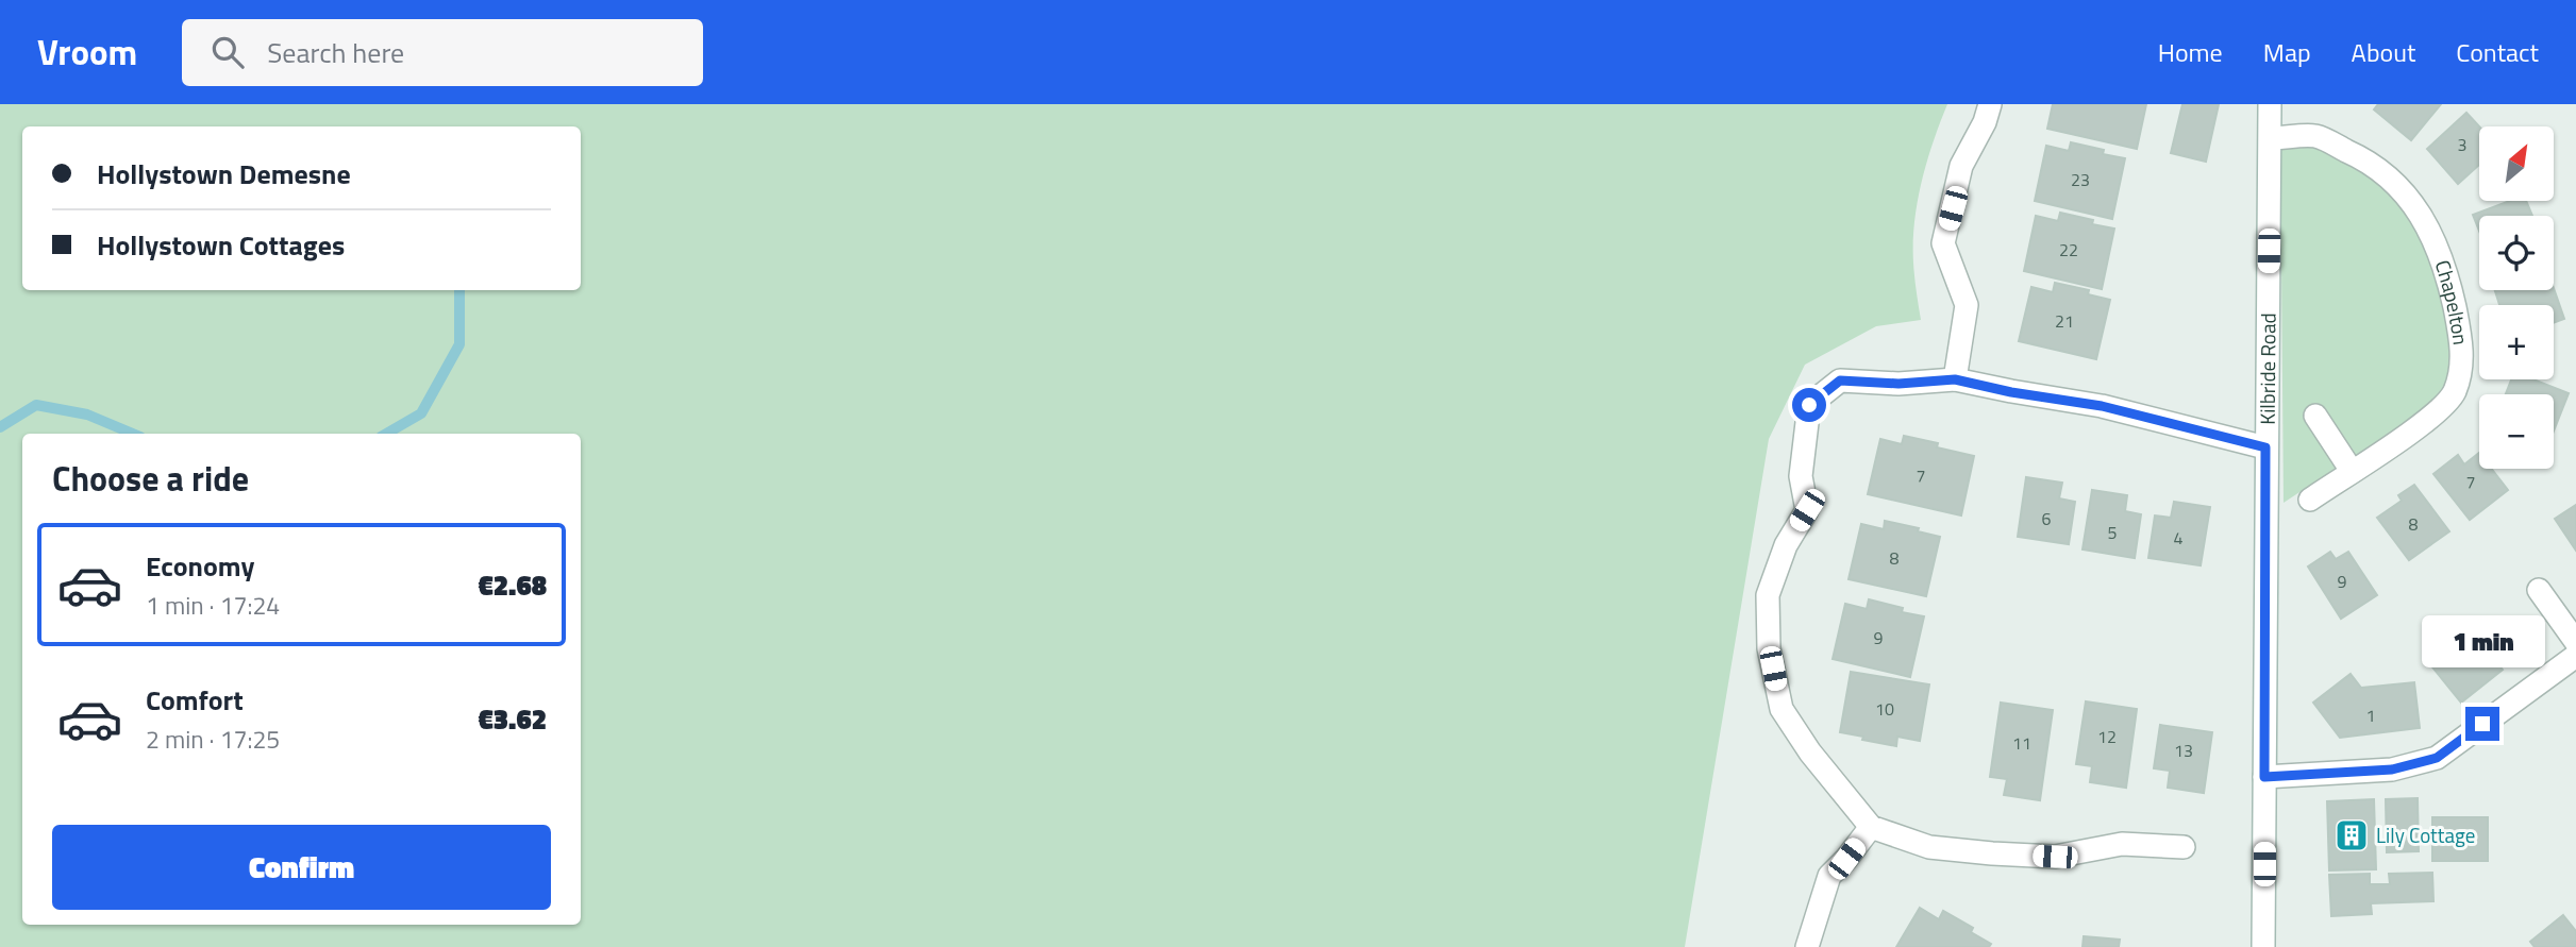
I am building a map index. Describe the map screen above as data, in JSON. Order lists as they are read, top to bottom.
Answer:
{
  "streets": {
    "street": ["Chapelton", "Kilbride Road"]
  },
  "crossings": [
    ["Chapelton", "Kilbride Road"]
  ],
  "places": {
    "building": ["Lily Cottage"]
  },
  "house_numbers": [
    "3",
    "23",
    "22",
    "21",
    "7",
    "7",
    "6",
    "8",
    "5",
    "4",
    "8",
    "9",
    "9",
    "10",
    "1",
    "12",
    "11",
    "13"
  ],
  "north": "top right",
  "page": {
    "header": "Vroom",
    "search": "Search here",
    "nav": [
      "Home",
      "Map",
      "About",
      "Contact"
    ],
    "map_buttons": ["+", "−"],
    "banner": ["Hollystown Demesne", "Hollystown Cottages"],
    "heading": "Choose a ride",
    "list": [
      {
        "name": "Economy",
        "note": "1 min · 17:24",
        "value": "€2.68"
      },
      {
        "name": "Comfort",
        "note": "2 min · 17:25",
        "value": "€3.62"
      }
    ],
    "bubble": "1 min",
    "buttons": "Confirm"
  }
}
